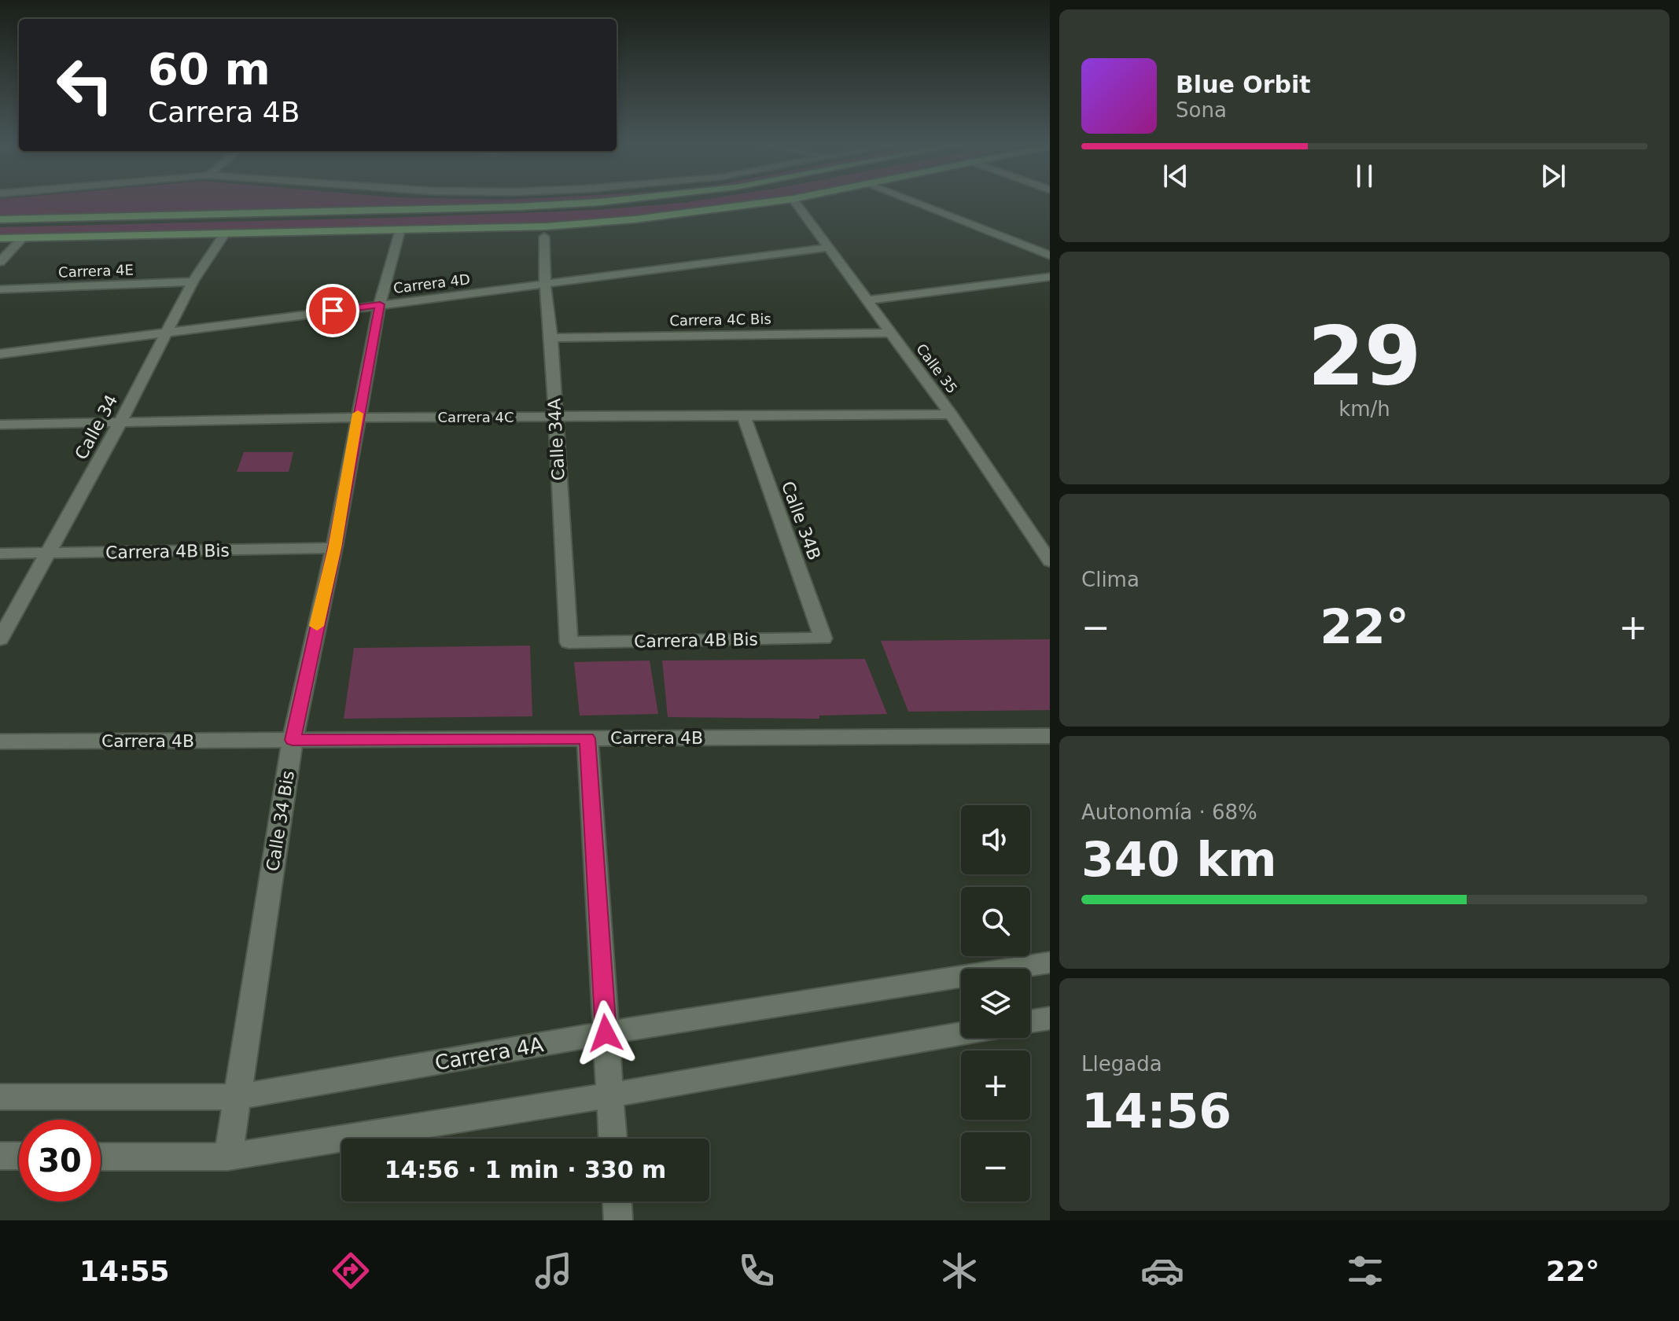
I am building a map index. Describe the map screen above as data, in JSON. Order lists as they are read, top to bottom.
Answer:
{
  "streets": {
    "street": [
      "Carrera 4E",
      "Carrera 4D",
      "Carrera 4C Bis",
      "Calle 35",
      "Carrera 4C",
      "Calle 34",
      "Calle 34A",
      "Calle 34B",
      "Carrera 4B Bis",
      "Carrera 4B",
      "Calle 34 Bis",
      "Carrera 4A"
    ]
  },
  "crossings": [
    ["Carrera 4E", "Calle 34"],
    ["Carrera 4D", "Calle 35"],
    ["Carrera 4D", "Calle 34"],
    ["Carrera 4D", "Calle 34A"],
    ["Carrera 4D", "Calle 34 Bis"],
    ["Carrera 4C Bis", "Calle 35"],
    ["Carrera 4C Bis", "Calle 34A"],
    ["Calle 35", "Carrera 4C"],
    ["Carrera 4C", "Calle 34"],
    ["Carrera 4C", "Calle 34A"],
    ["Carrera 4C", "Calle 34B"],
    ["Carrera 4C", "Calle 34 Bis"],
    ["Calle 34", "Carrera 4B Bis"],
    ["Calle 34A", "Carrera 4B Bis"],
    ["Calle 34B", "Carrera 4B Bis"],
    ["Carrera 4B Bis", "Calle 34 Bis"],
    ["Carrera 4B", "Calle 34 Bis"],
    ["Calle 34 Bis", "Carrera 4A"]
  ],
  "page": {
    "turn": ["60 m", "Carrera 4B"],
    "song": ["Blue Orbit", "Sona"],
    "tile": [
      ["29", "km/h"],
      "Clima",
      ["Autonomía · 68%", "340 km"],
      ["Llegada", "14:56"]
    ],
    "heat": ["−", "22°", "+"],
    "map_buttons": ["+", "−"],
    "limit": "30",
    "trip": "14:56 · 1 min · 330 m",
    "tabs": ["14:55", "22°"]
  }
}
